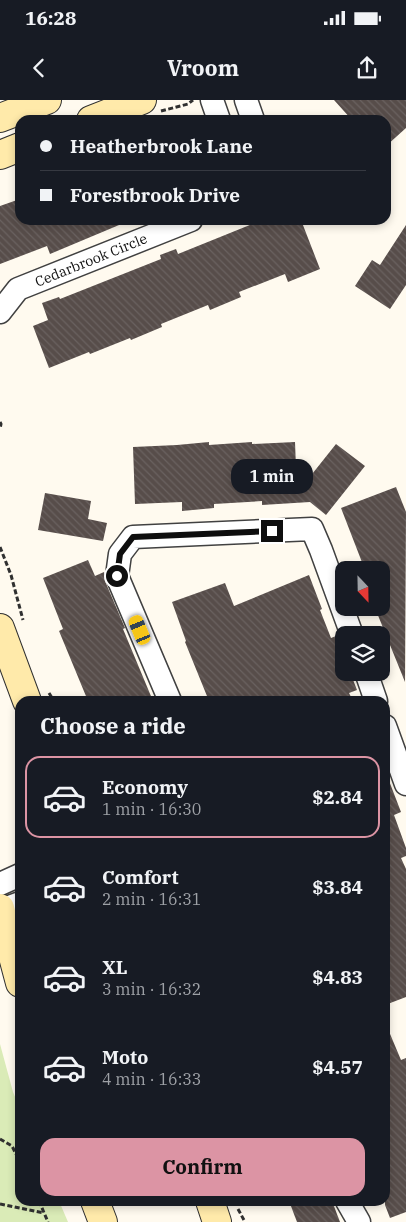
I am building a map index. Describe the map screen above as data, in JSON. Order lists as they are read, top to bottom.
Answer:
{
  "streets": {
    "street": ["Cedarbrook Circle"]
  },
  "north": "bottom",
  "page": {
    "status": "16:28",
    "header": "Vroom",
    "banner": ["Heatherbrook Lane", "Forestbrook Drive"],
    "bubble": "1 min",
    "heading": "Choose a ride",
    "list": [
      {
        "name": "Economy",
        "note": "1 min · 16:30",
        "value": "$2.84"
      },
      {
        "name": "Comfort",
        "note": "2 min · 16:31",
        "value": "$3.84"
      },
      {
        "name": "XL",
        "note": "3 min · 16:32",
        "value": "$4.83"
      },
      {
        "name": "Moto",
        "note": "4 min · 16:33",
        "value": "$4.57"
      }
    ],
    "buttons": "Confirm"
  }
}
